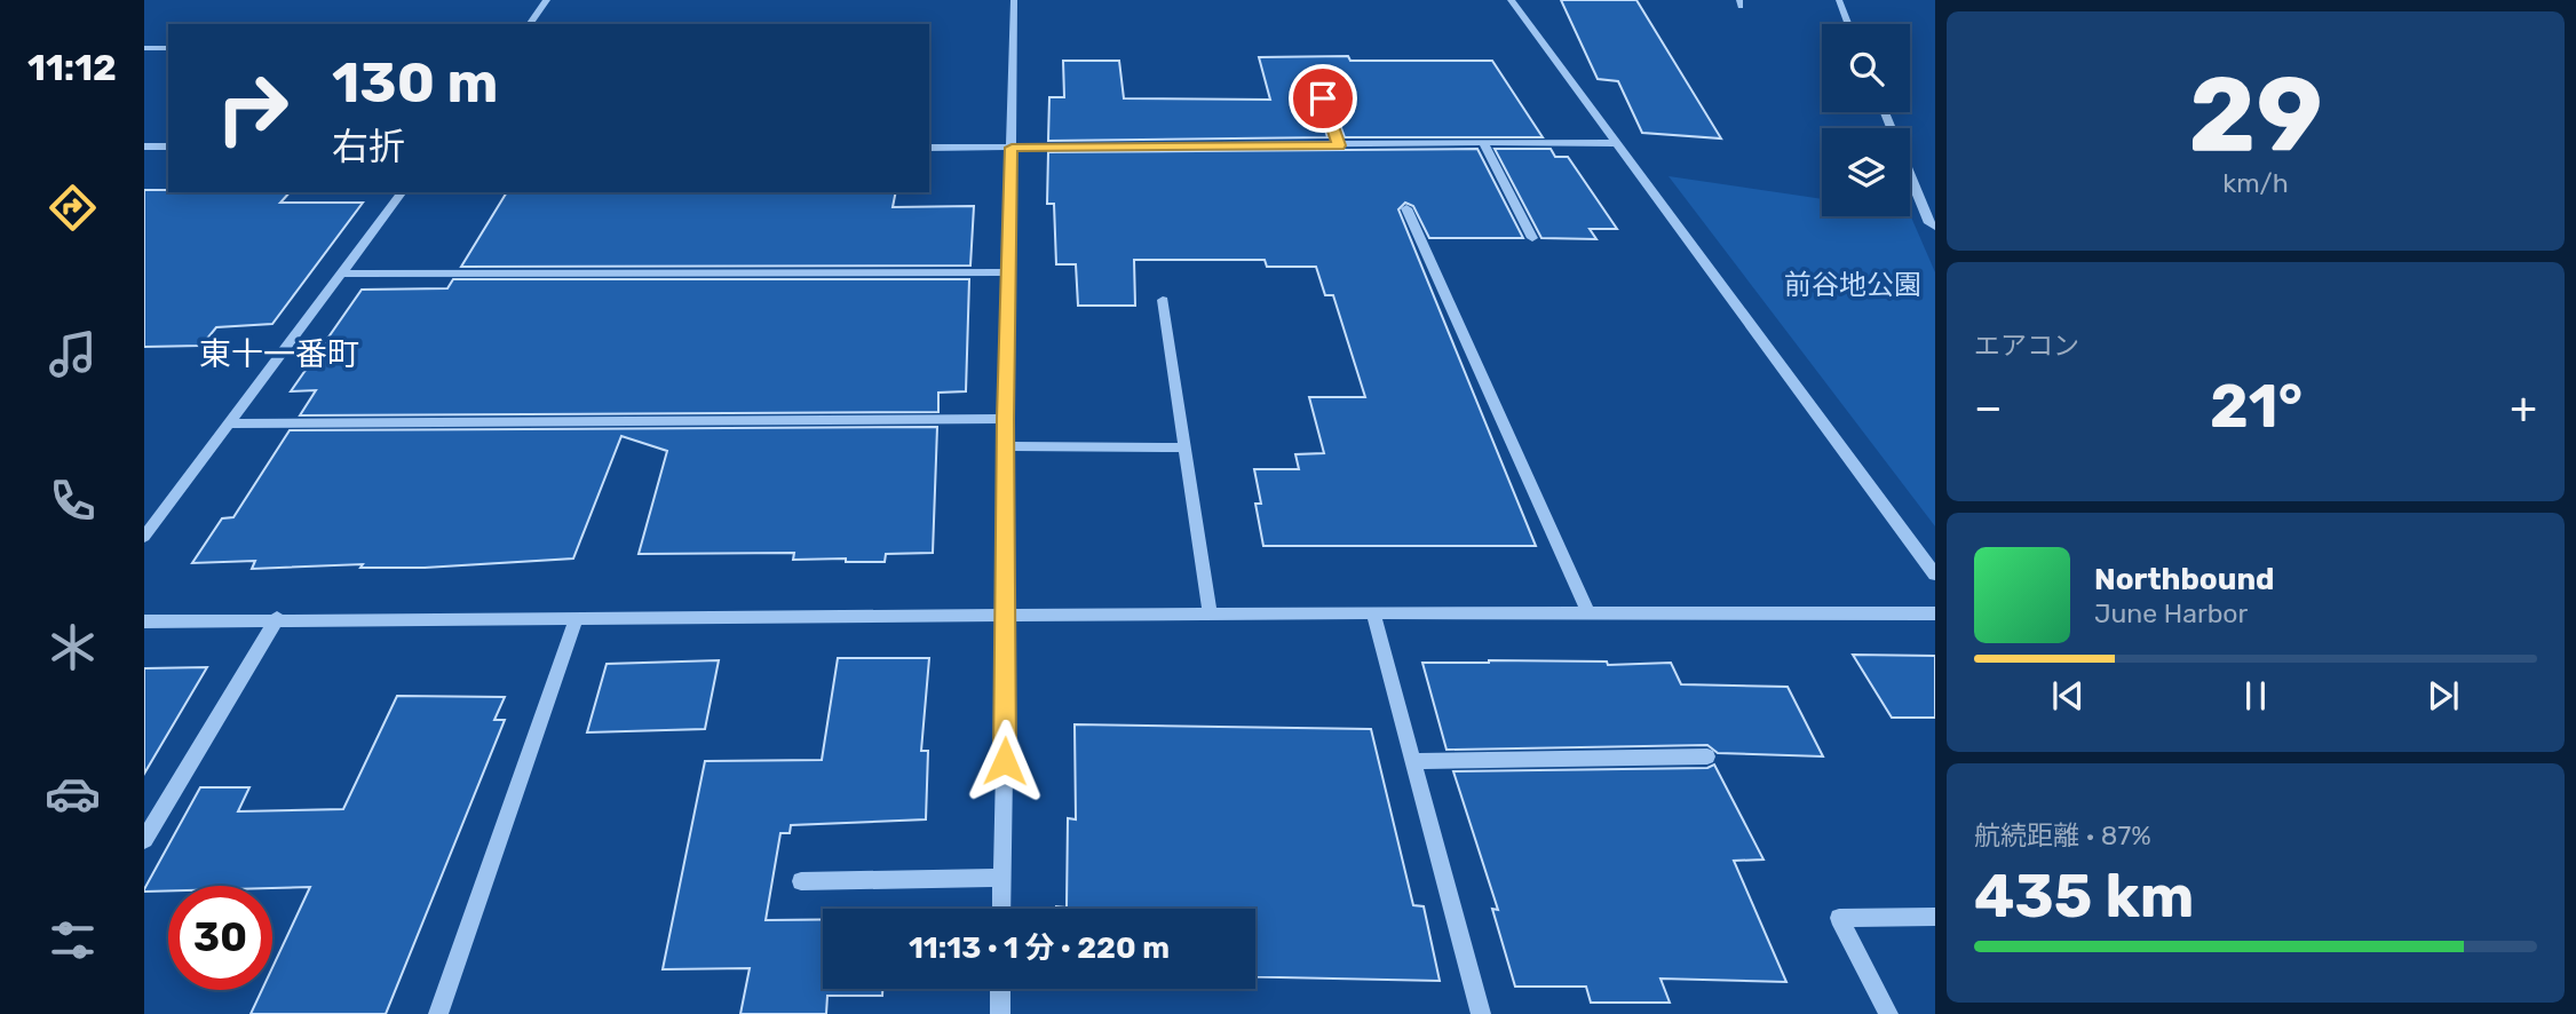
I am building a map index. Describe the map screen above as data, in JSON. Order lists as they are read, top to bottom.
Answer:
{
  "districts": ["東十一番町"],
  "parks": ["前谷地公園"],
  "page": {
    "tabs": "11:12",
    "tile": [
      ["29", "km/h"],
      "エアコン",
      ["航続距離 · 87%", "435 km"]
    ],
    "turn": ["130 m", "右折"],
    "heat": ["−", "21°", "+"],
    "song": ["Northbound", "June Harbor"],
    "limit": "30",
    "trip": "11:13 · 1 分 · 220 m"
  }
}
